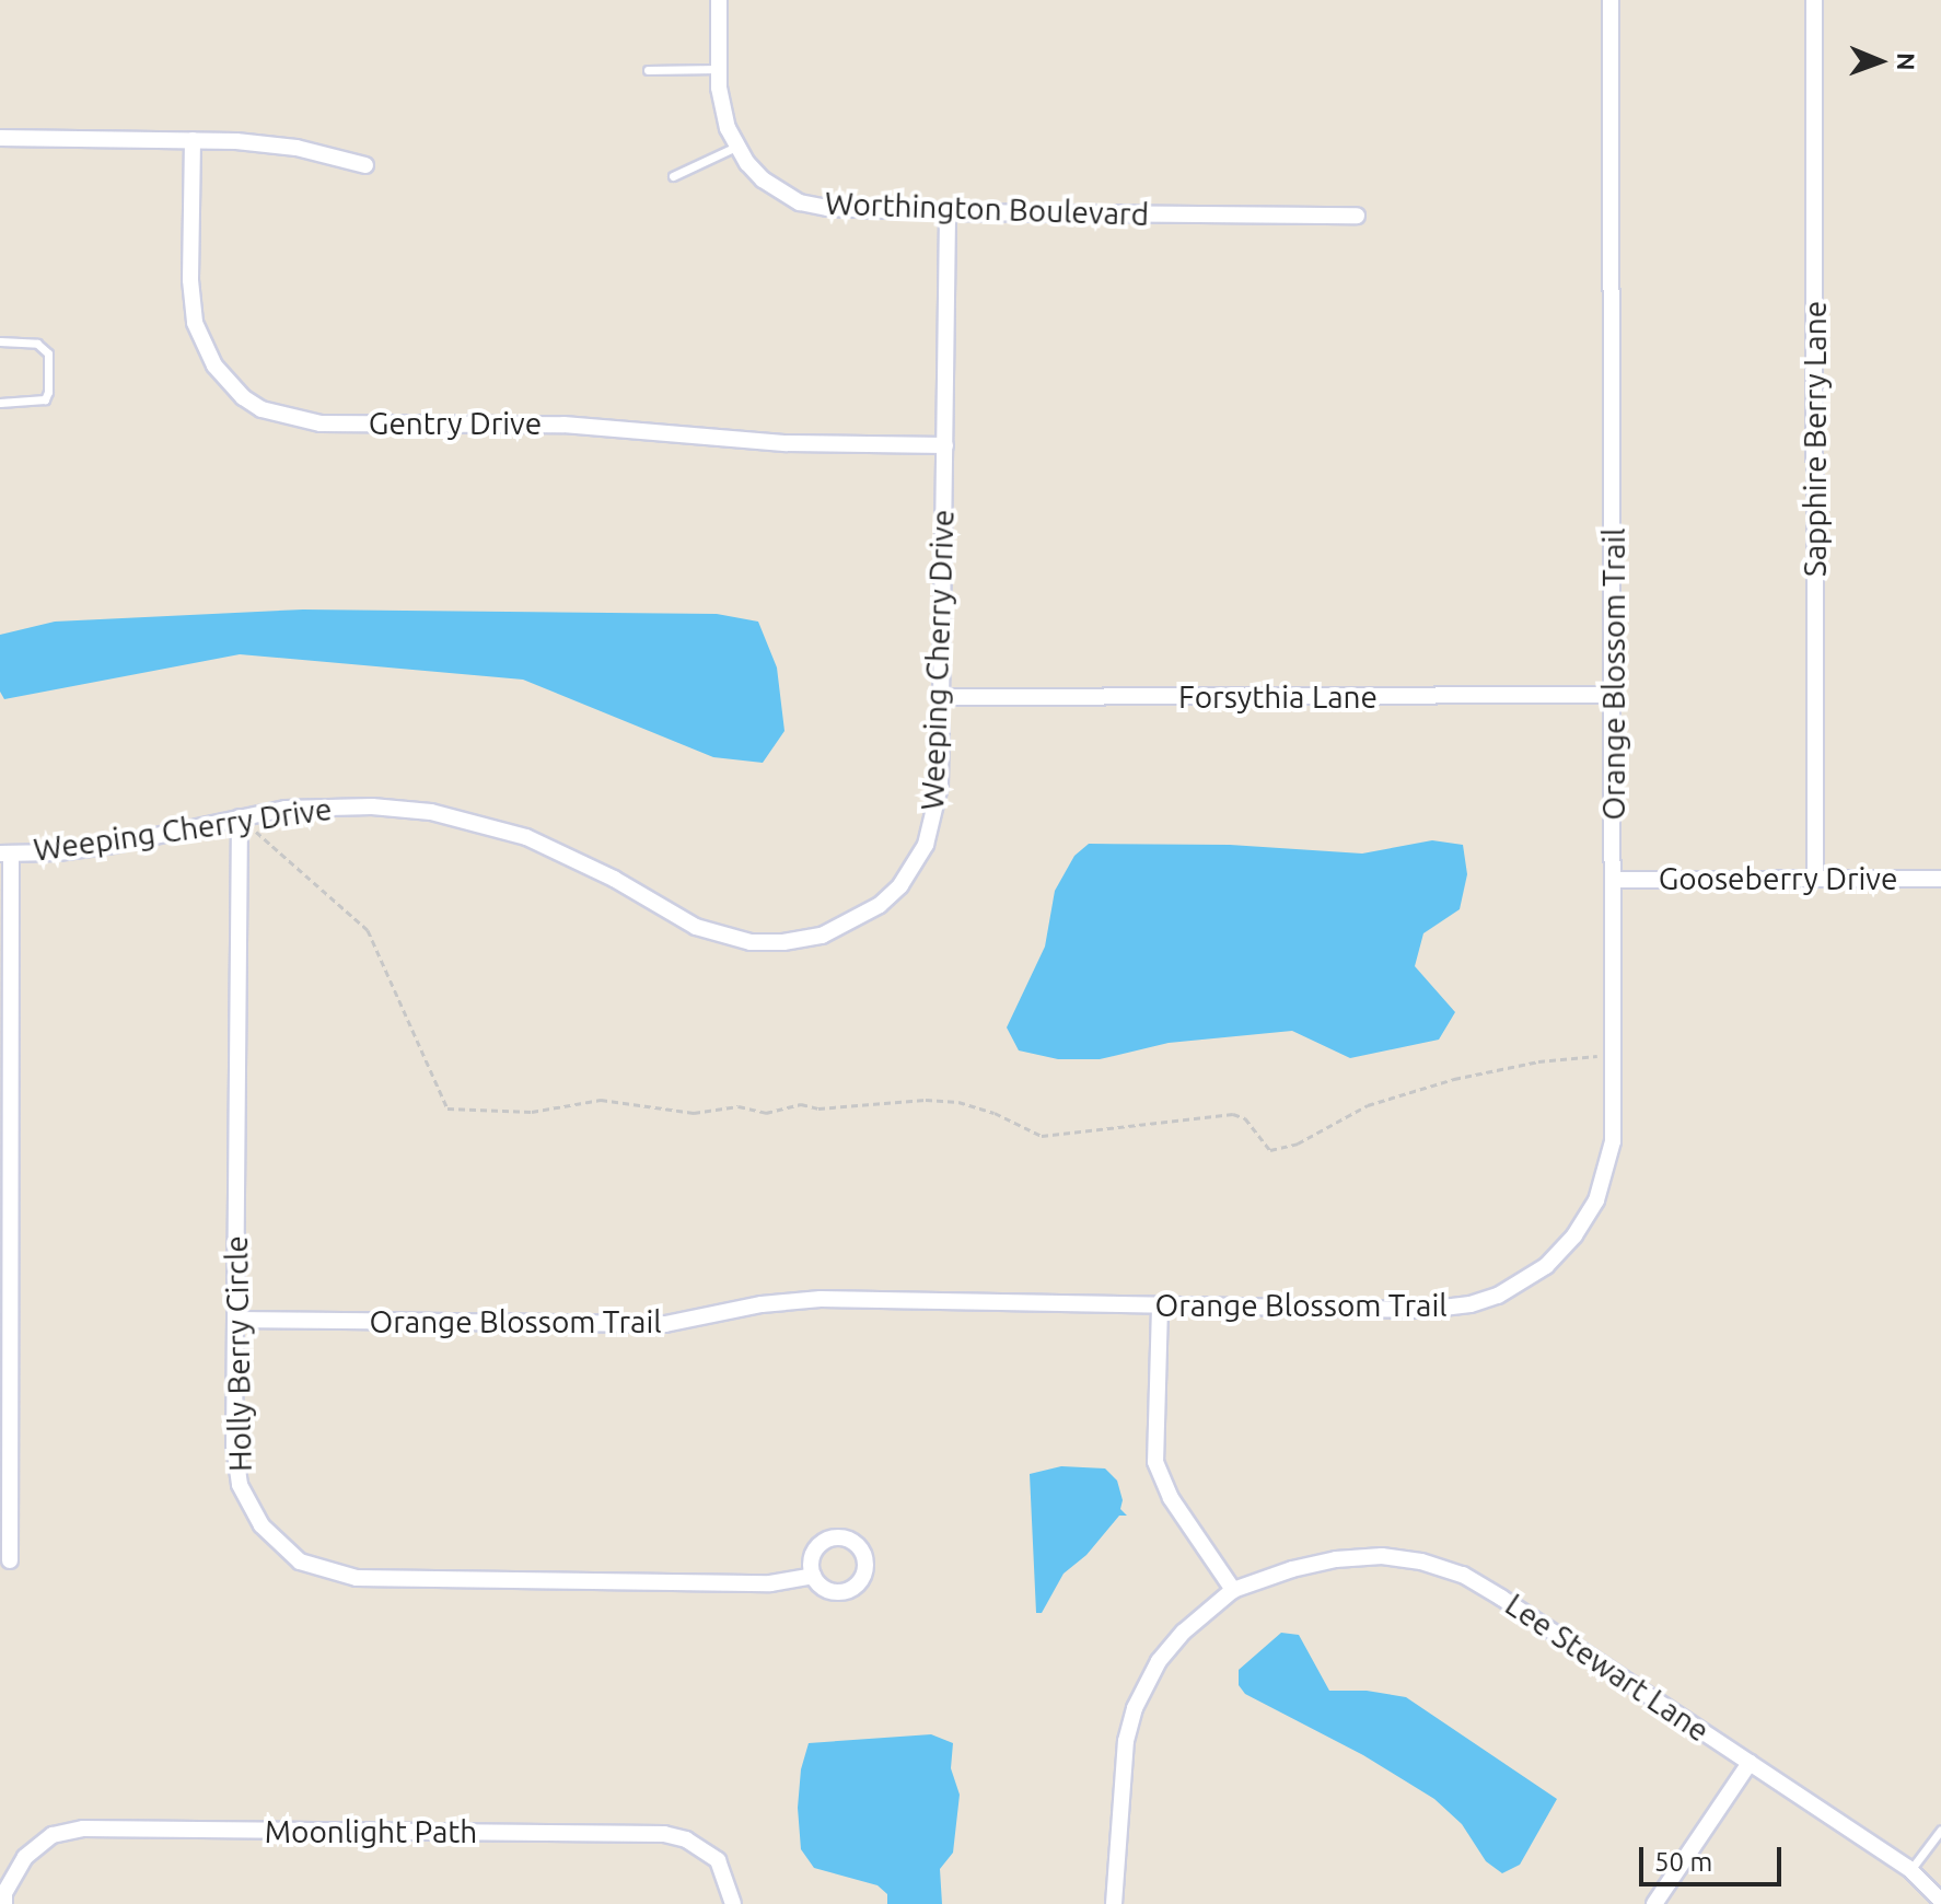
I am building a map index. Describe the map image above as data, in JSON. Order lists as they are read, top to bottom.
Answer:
{
  "streets": {
    "street": [
      "Worthington Boulevard",
      "Gentry Drive",
      "Sapphire Berry Lane",
      "Weeping Cherry Drive",
      "Orange Blossom Trail",
      "Forsythia Lane",
      "Gooseberry Drive",
      "Holly Berry Circle",
      "Lee Stewart Lane",
      "Moonlight Path"
    ]
  },
  "crossings": [
    ["Worthington Boulevard", "Weeping Cherry Drive"],
    ["Gentry Drive", "Weeping Cherry Drive"],
    ["Sapphire Berry Lane", "Gooseberry Drive"],
    ["Weeping Cherry Drive", "Forsythia Lane"],
    ["Weeping Cherry Drive", "Holly Berry Circle"],
    ["Orange Blossom Trail", "Forsythia Lane"],
    ["Orange Blossom Trail", "Gooseberry Drive"],
    ["Orange Blossom Trail", "Holly Berry Circle"]
  ],
  "scale_bar": "50 m",
  "north": "right"
}
